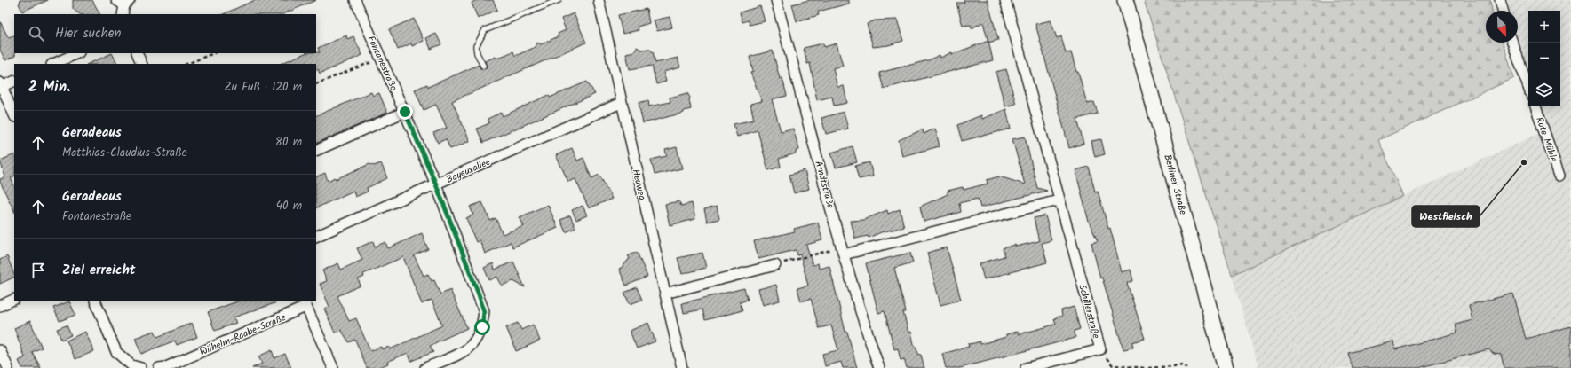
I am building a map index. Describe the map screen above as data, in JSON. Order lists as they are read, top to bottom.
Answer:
{
  "streets": {
    "main road": ["Berliner Straße"],
    "street": [
      "Fontanestraße",
      "Rote Mühle",
      "Bayeuxallee",
      "Heuweg",
      "Arndtstraße",
      "Schillerstraße",
      "Wilhelm-Raabe-Straße"
    ]
  },
  "crossings": [
    ["Fontanestraße", "Bayeuxallee"],
    ["Bayeuxallee", "Heuweg"]
  ],
  "places": ["Westfleisch"],
  "north": "bottom right",
  "page": {
    "map_buttons": ["+", "−"],
    "search": "Hier suchen",
    "heading": ["2 Min.", "Zu Fuß · 120 m"],
    "list": [
      ["Geradeaus", "Matthias-Claudius-Straße", "80 m"],
      ["Geradeaus", "Fontanestraße", "40 m"],
      "Ziel erreicht"
    ]
  }
}
